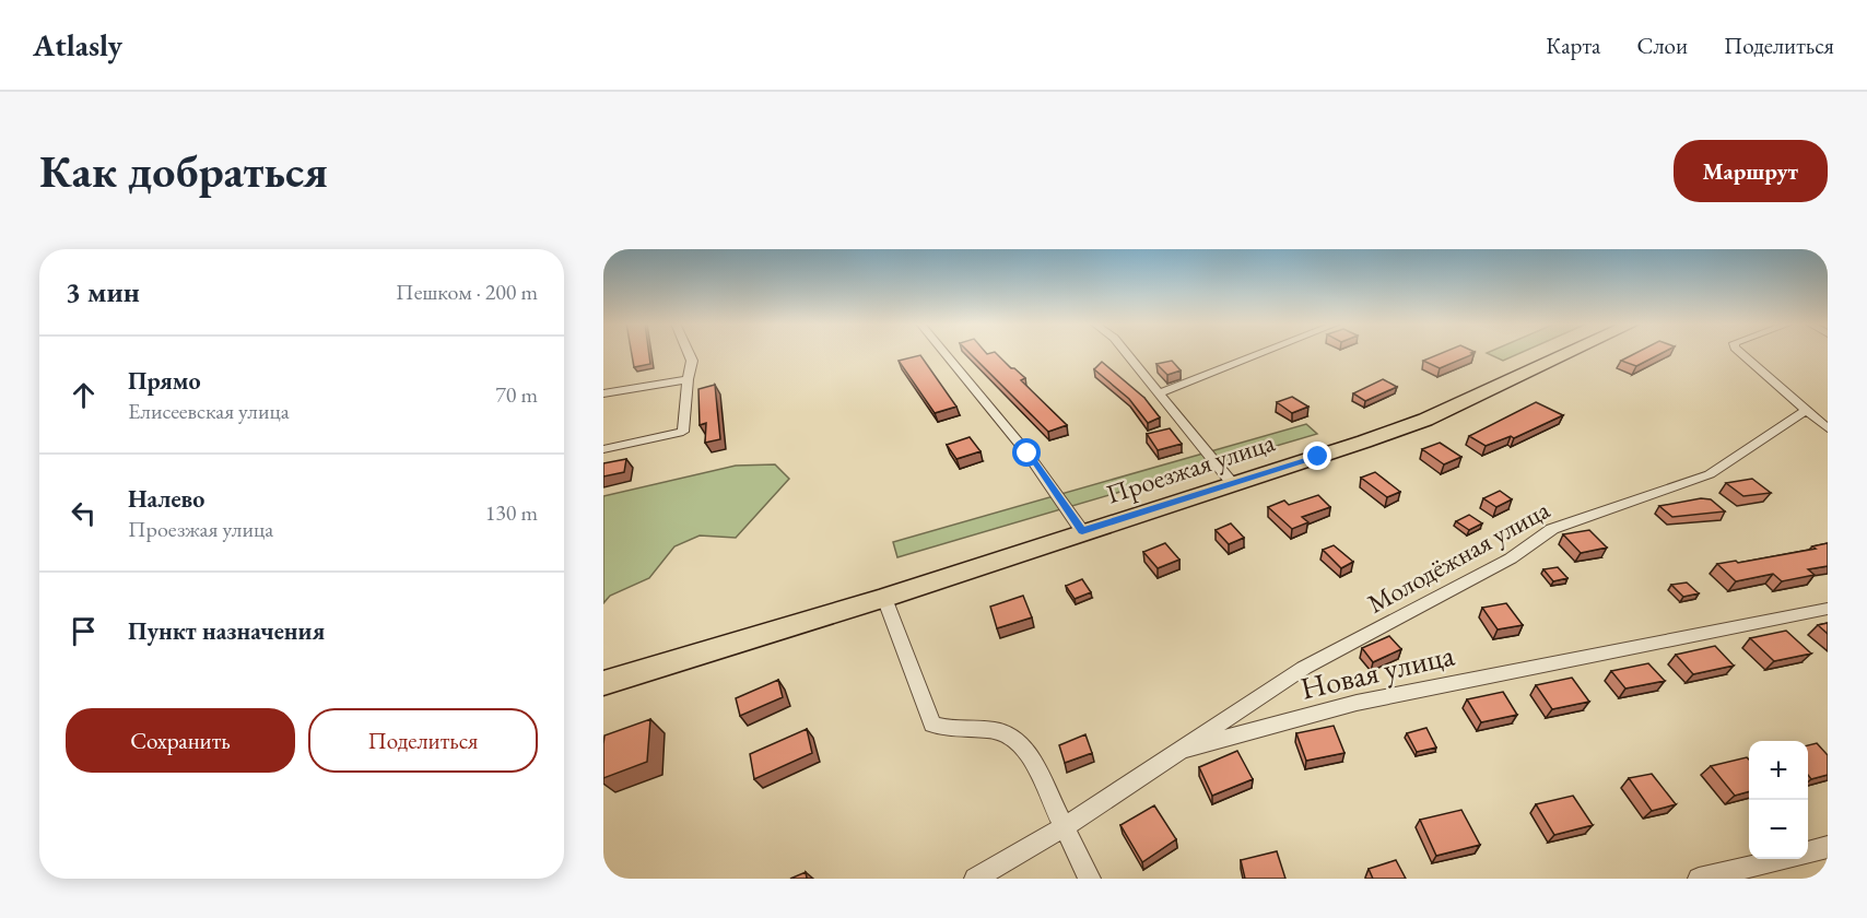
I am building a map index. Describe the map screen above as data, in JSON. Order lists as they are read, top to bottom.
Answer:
{
  "streets": {
    "main road": ["Проезжая улица"],
    "street": ["Молодёжная улица", "Новая улица"]
  },
  "crossings": [
    ["Молодёжная улица", "Новая улица"]
  ],
  "page": {
    "header": "Atlasly",
    "nav": ["Карта", "Слои", "Поделиться"],
    "buttons": [
      "Маршрут",
      ["Сохранить", "Поделиться"]
    ],
    "title": "Как добраться",
    "heading": ["3 мин", "Пешком · 200 m"],
    "list": [
      ["Прямо", "Елисеевская улица", "70 m"],
      ["Налево", "Проезжая улица", "130 m"],
      "Пункт назначения"
    ],
    "map_buttons": ["+", "−"]
  }
}
